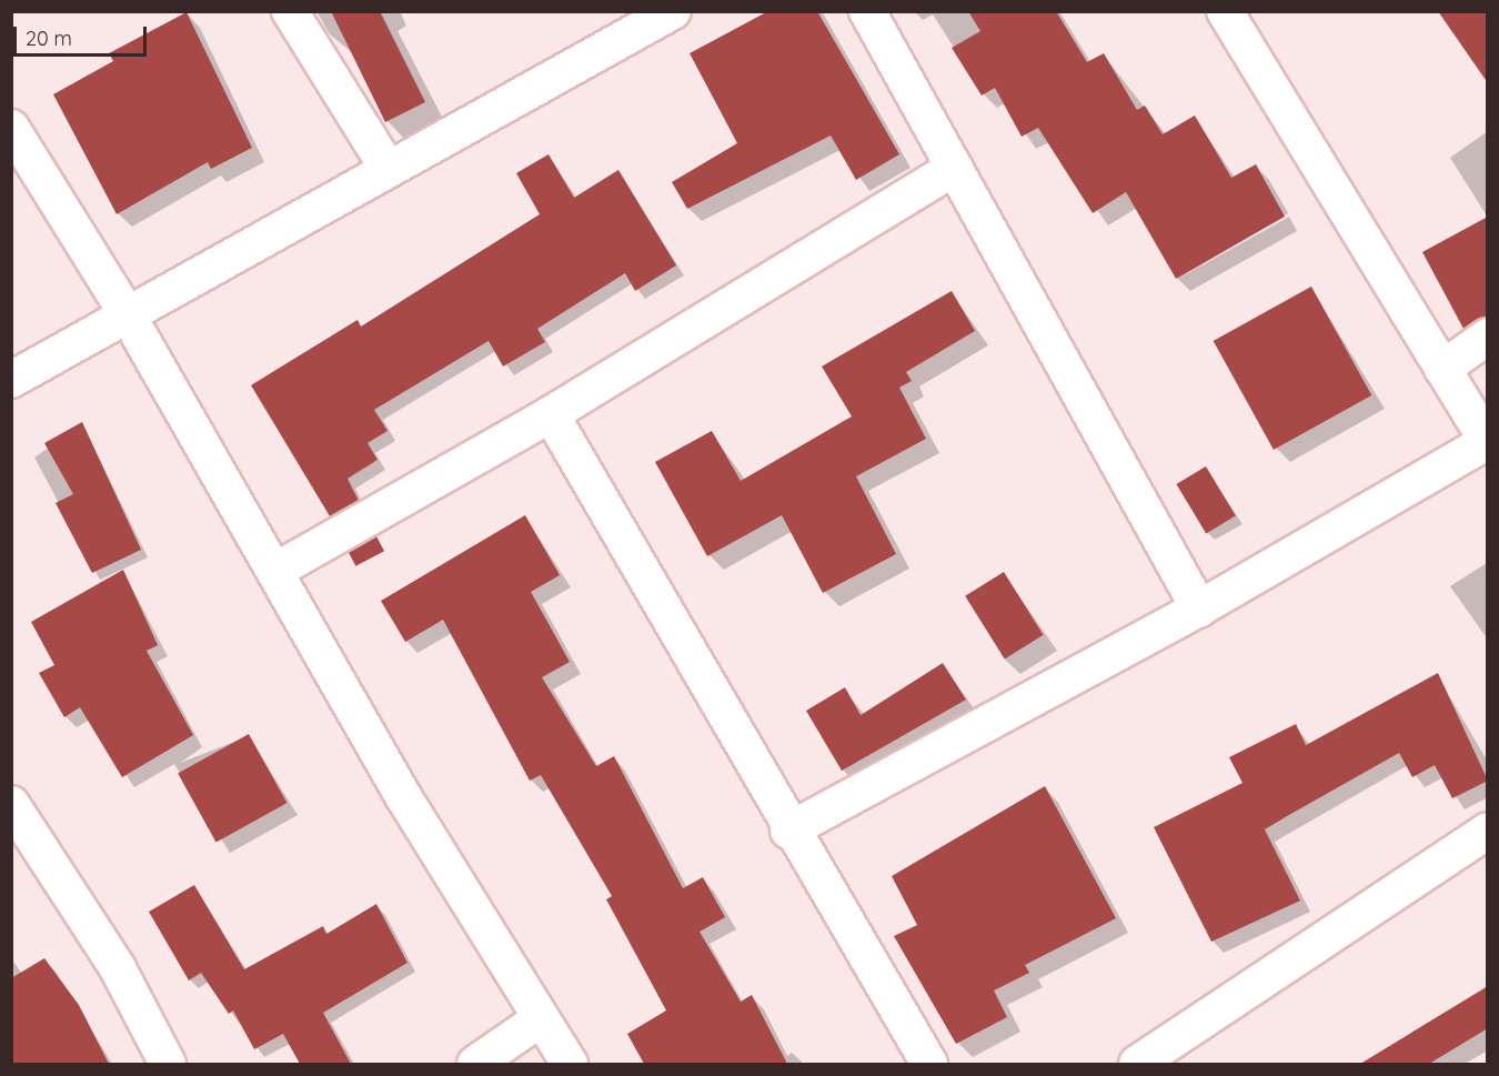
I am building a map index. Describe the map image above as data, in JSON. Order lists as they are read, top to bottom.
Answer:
{
  "scale_bar": "20 m"
}
